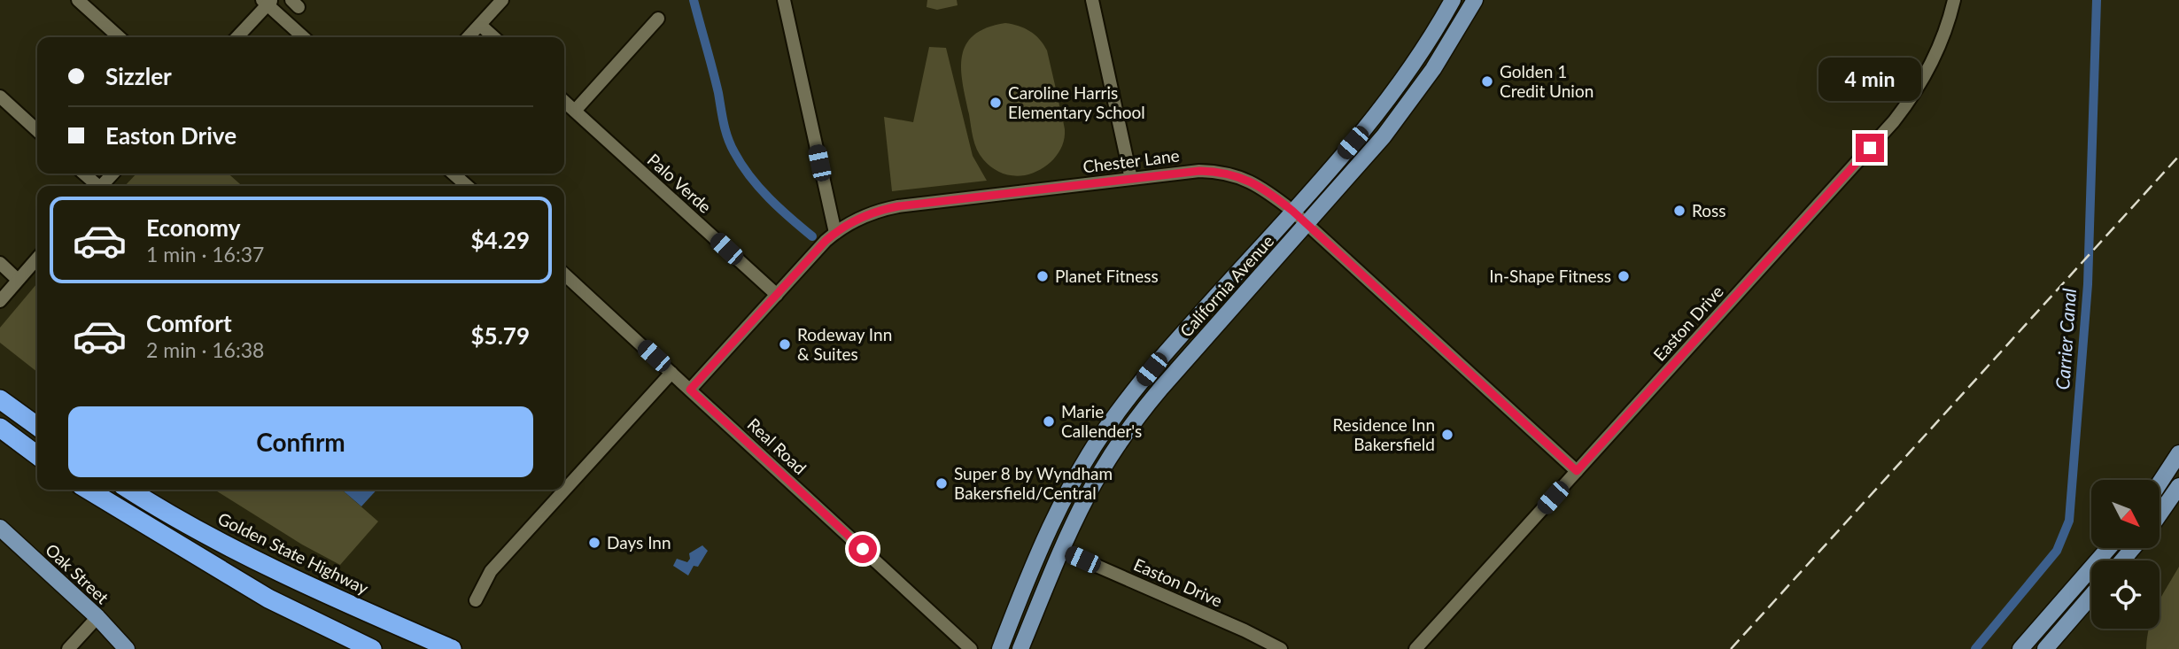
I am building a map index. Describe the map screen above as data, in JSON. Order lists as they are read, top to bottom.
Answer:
{
  "streets": {
    "highway": ["Golden State Highway"],
    "main road": ["California Avenue", "Oak Street"],
    "street": [
      "Chester Lane",
      "Palo Verde",
      "Easton Drive",
      "Real Road"
    ]
  },
  "crossings": [
    ["Chester Lane", "Palo Verde"],
    ["Chester Lane", "California Avenue"],
    ["Chester Lane", "Easton Drive"],
    ["Chester Lane", "Real Road"],
    ["California Avenue", "Easton Drive"]
  ],
  "water": ["Carrier Canal"],
  "places": [
    "Golden 1 Credit Union",
    "Caroline Harris Elementary School",
    "Ross",
    "Planet Fitness",
    "In-Shape Fitness",
    "Rodeway Inn & Suites",
    "Marie Callender's",
    "Residence Inn Bakersfield",
    "Super 8 by Wyndham Bakersfield/Central",
    "Days Inn"
  ],
  "north": "bottom right",
  "page": {
    "banner": ["Sizzler", "Easton Drive"],
    "bubble": "4 min",
    "list": [
      {
        "name": "Economy",
        "note": "1 min · 16:37",
        "value": "$4.29"
      },
      {
        "name": "Comfort",
        "note": "2 min · 16:38",
        "value": "$5.79"
      }
    ],
    "buttons": "Confirm"
  }
}
